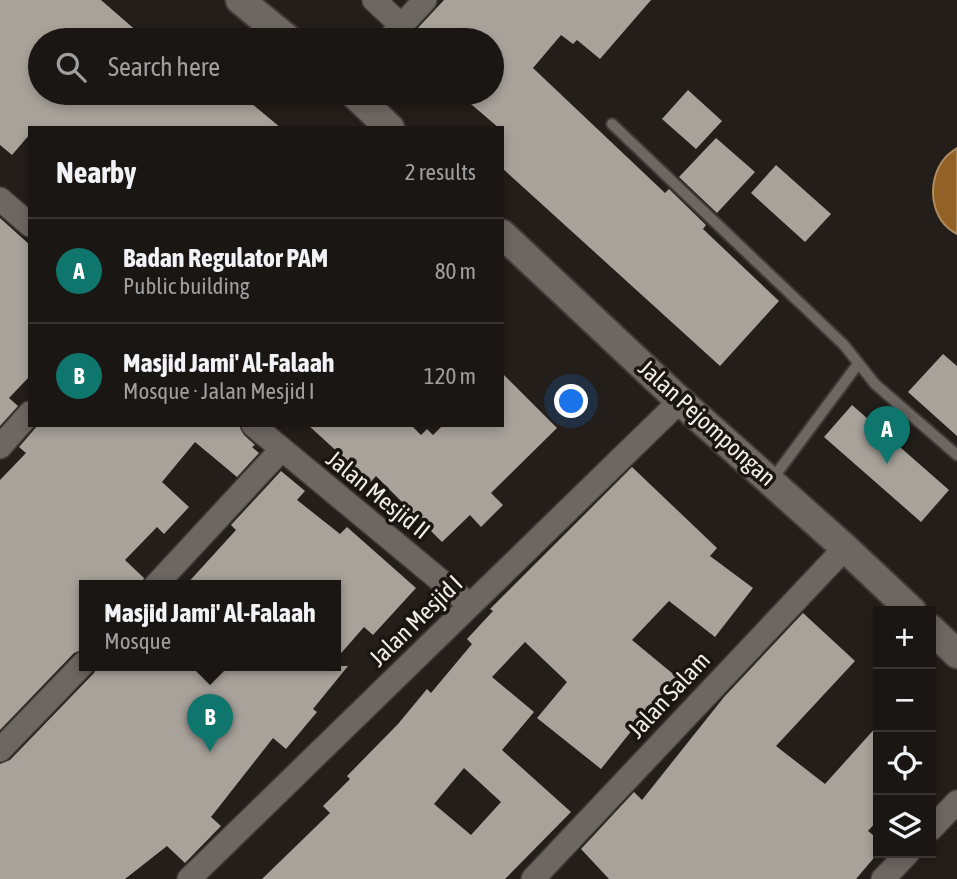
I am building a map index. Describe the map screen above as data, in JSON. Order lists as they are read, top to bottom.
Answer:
{
  "streets": {
    "street": [
      "Jalan Pejompongan",
      "Jalan Mesjid II",
      "Jalan Mesjid I",
      "Jalan Salam"
    ]
  },
  "crossings": [
    ["Jalan Pejompongan", "Jalan Mesjid I"],
    ["Jalan Pejompongan", "Jalan Salam"],
    ["Jalan Mesjid II", "Jalan Mesjid I"]
  ],
  "page": {
    "search": "Search here",
    "heading": ["Nearby", "2 results"],
    "list": [
      {
        "mark": "A",
        "name": "Badan Regulator PAM",
        "note": "Public building",
        "value": "80 m"
      },
      {
        "mark": "B",
        "name": "Masjid Jami' Al-Falaah",
        "note": "Mosque · Jalan Mesjid I",
        "value": "120 m"
      }
    ],
    "pins": ["A", "B"],
    "popup": ["Masjid Jami' Al-Falaah", "Mosque"],
    "map_buttons": ["+", "−"]
  }
}
